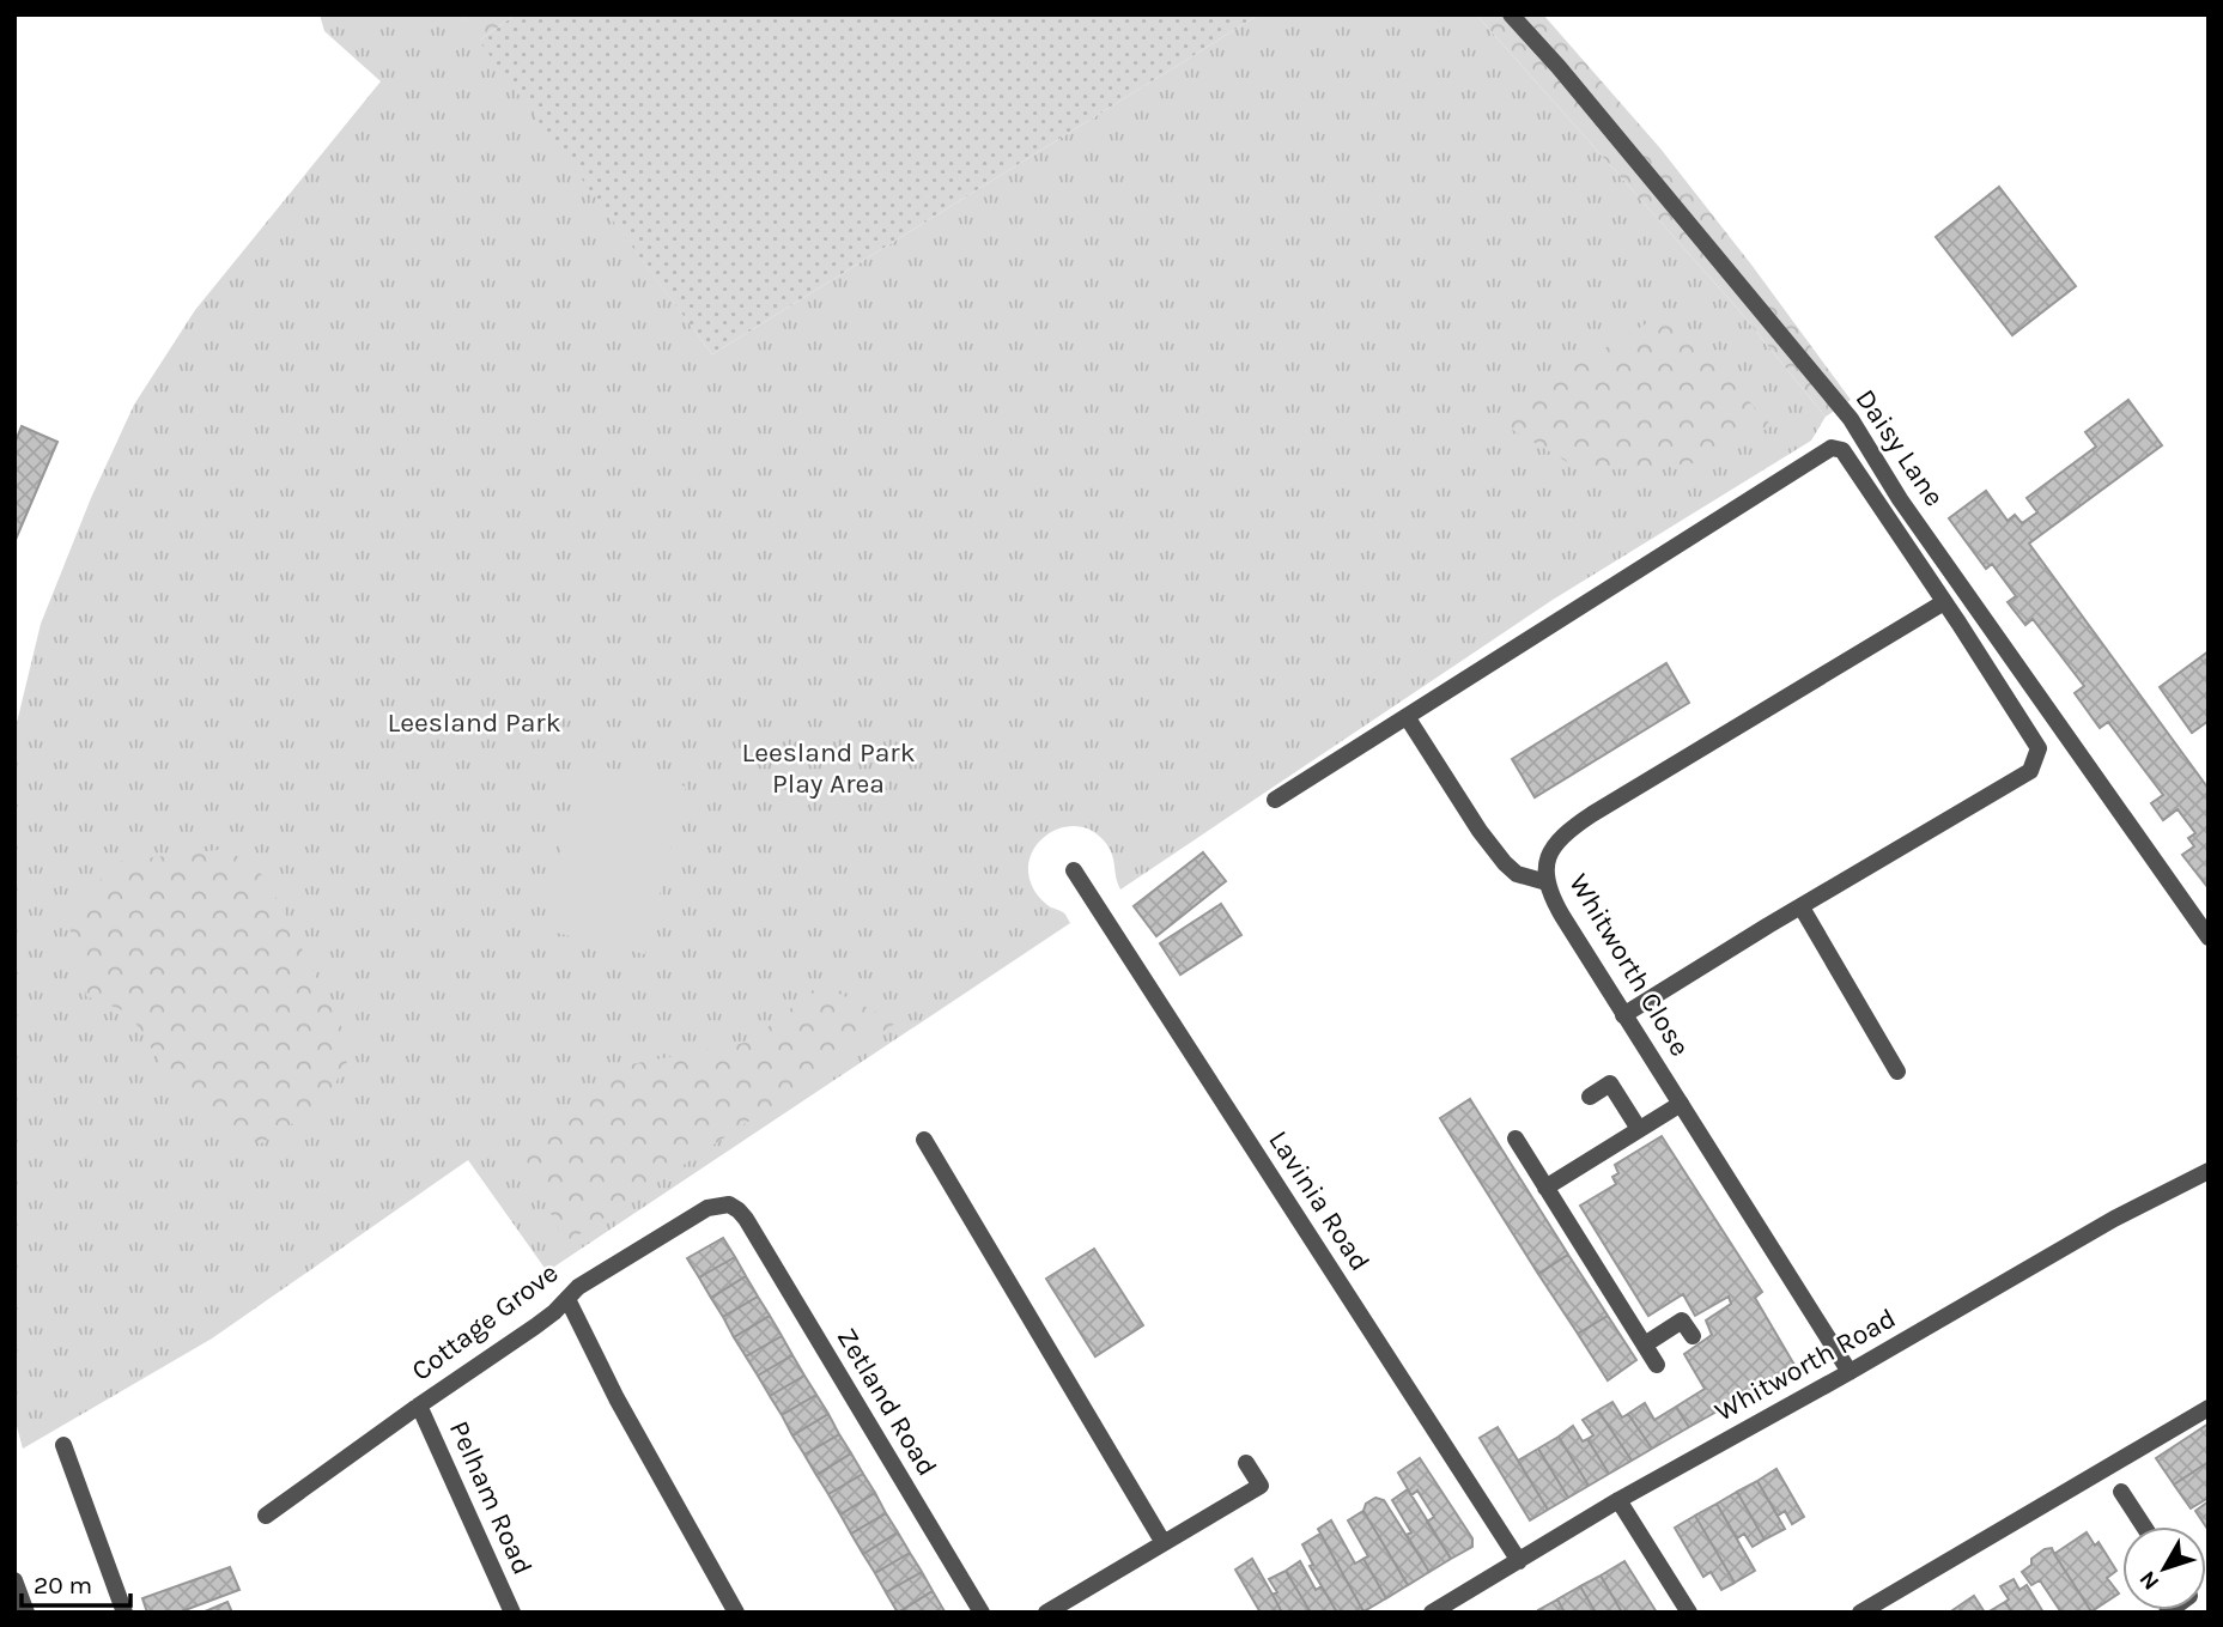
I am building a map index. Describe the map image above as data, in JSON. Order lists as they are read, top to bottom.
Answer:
{
  "streets": {
    "street": [
      "Daisy Lane",
      "Whitworth Close",
      "Lavinia Road",
      "Cottage Grove",
      "Whitworth Road",
      "Zetland Road",
      "Pelham Road"
    ]
  },
  "crossings": [
    ["Whitworth Close", "Whitworth Road"],
    ["Lavinia Road", "Whitworth Road"],
    ["Cottage Grove", "Zetland Road"],
    ["Cottage Grove", "Pelham Road"]
  ],
  "parks": ["Leesland Park", "Leesland Park Play Area"],
  "scale_bar": "20 m",
  "north": "bottom left"
}
